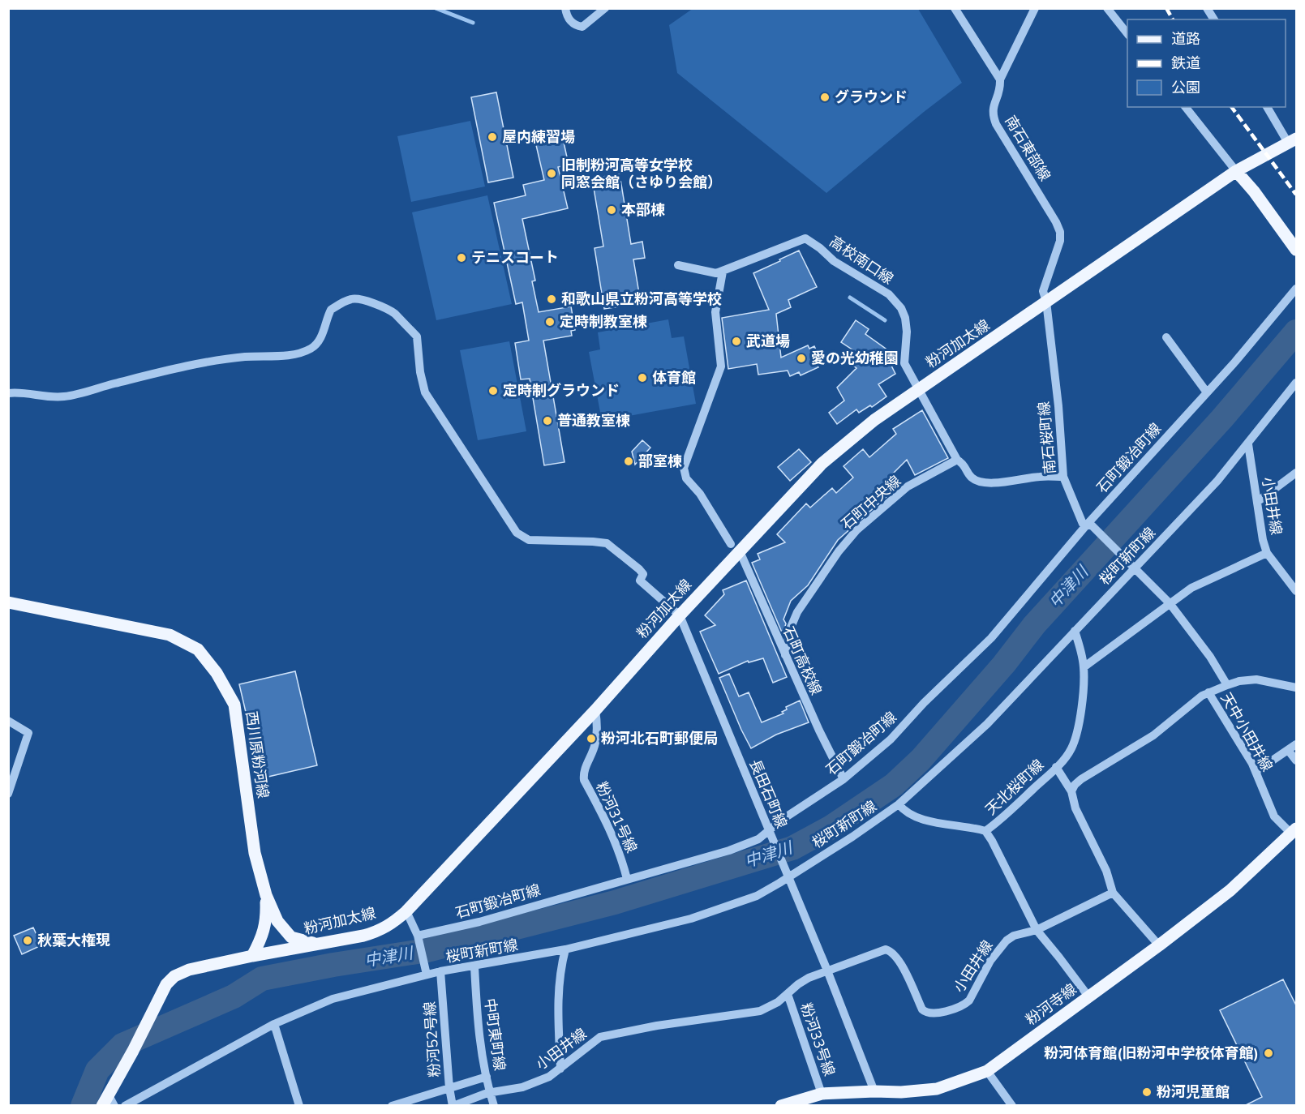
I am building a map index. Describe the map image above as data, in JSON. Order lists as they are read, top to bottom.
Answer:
{
  "streets": {
    "main road": ["粉河加太線", "西川原粉河線", "粉河寺線"],
    "street": [
      "南石東部線",
      "高校南口線",
      "南石桜町線",
      "石町鍛冶町線",
      "石町中央線",
      "小田井線",
      "桜町新町線",
      "石町高校線",
      "天中小田井線",
      "天北桜町線",
      "長田石町線",
      "粉河31号線",
      "中町東町線",
      "粉河52号線",
      "粉河33号線"
    ]
  },
  "crossings": [
    ["南石東部線", "粉河加太線"],
    ["南石東部線", "南石桜町線"],
    ["高校南口線", "粉河加太線"],
    ["高校南口線", "石町高校線"],
    ["粉河加太線", "南石桜町線"],
    ["粉河加太線", "石町高校線"],
    ["粉河加太線", "西川原粉河線"],
    ["粉河加太線", "長田石町線"],
    ["粉河加太線", "粉河31号線"],
    ["南石桜町線", "石町鍛冶町線"],
    ["南石桜町線", "桜町新町線"],
    ["石町鍛冶町線", "石町高校線"],
    ["石町鍛冶町線", "長田石町線"],
    ["石町鍛冶町線", "粉河31号線"],
    ["石町中央線", "石町高校線"],
    ["小田井線", "桜町新町線"],
    ["小田井線", "天北桜町線"],
    ["小田井線", "長田石町線"],
    ["小田井線", "中町東町線"],
    ["小田井線", "粉河52号線"],
    ["小田井線", "粉河33号線"],
    ["桜町新町線", "天北桜町線"],
    ["桜町新町線", "長田石町線"],
    ["桜町新町線", "中町東町線"],
    ["桜町新町線", "粉河52号線"],
    ["天中小田井線", "粉河寺線"],
    ["天北桜町線", "粉河寺線"],
    ["長田石町線", "粉河寺線"],
    ["粉河寺線", "粉河33号線"]
  ],
  "water": ["中津川"],
  "places": [
    "グラウンド",
    "屋内練習場",
    "旧制粉河高等女学校 同窓会館（さゆり会館）",
    "本部棟",
    "テニスコート",
    "和歌山県立粉河高等学校",
    "定時制教室棟",
    "武道場",
    "愛の光幼稚園",
    "体育館",
    "定時制グラウンド",
    "普通教室棟",
    "部室棟",
    "粉河北石町郵便局",
    "秋葉大権現",
    "粉河体育館(旧粉河中学校体育館)",
    "粉河児童館"
  ],
  "legend": ["道路", "鉄道", "公園"]
}
